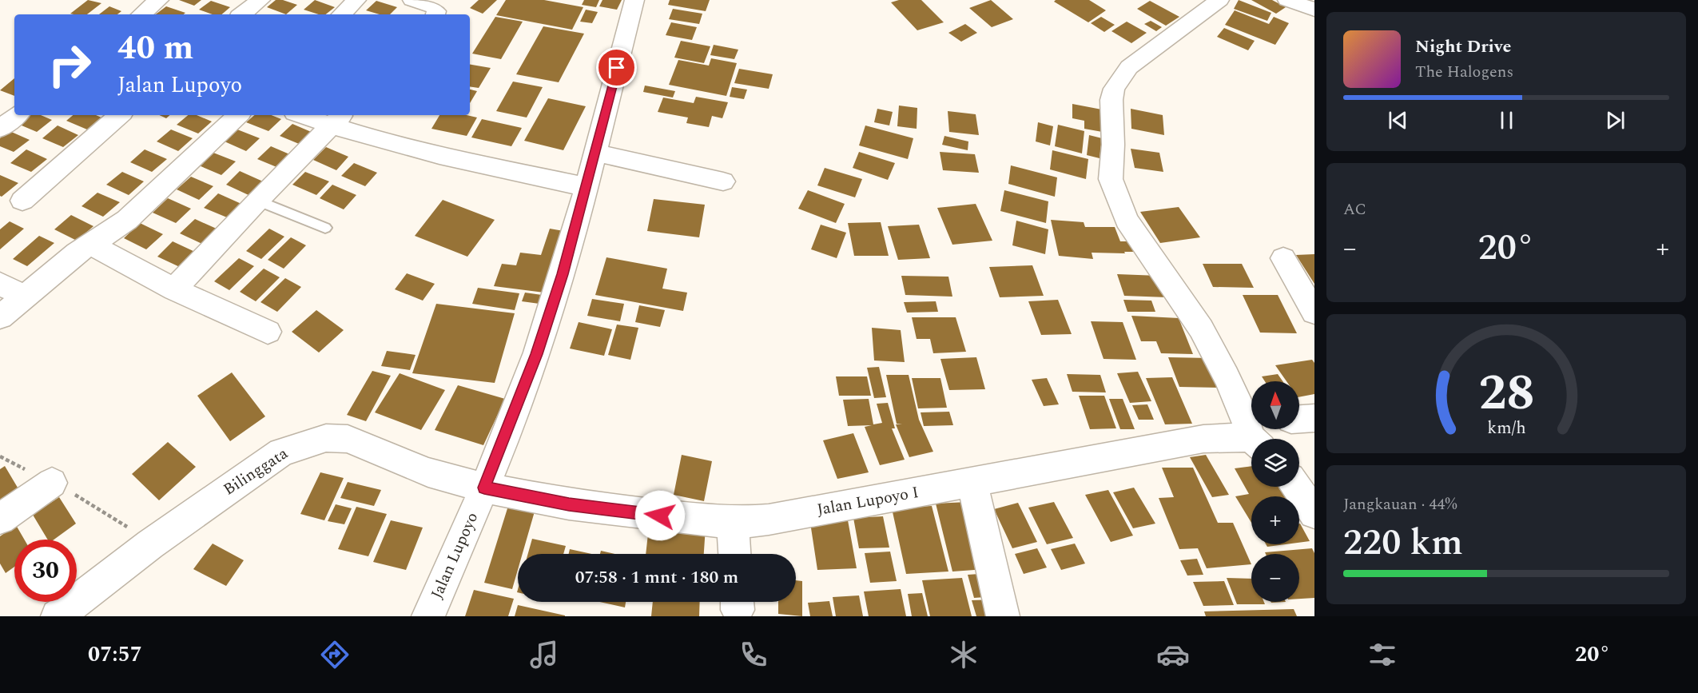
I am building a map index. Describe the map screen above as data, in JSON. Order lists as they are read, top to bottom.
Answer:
{
  "streets": {
    "street": ["Bilinggata", "Jalan Lupoyo I", "Jalan Lupoyo"]
  },
  "crossings": [
    ["Bilinggata", "Jalan Lupoyo I"],
    ["Bilinggata", "Jalan Lupoyo"],
    ["Jalan Lupoyo I", "Jalan Lupoyo"]
  ],
  "north": "top",
  "page": {
    "turn": ["40 m", "Jalan Lupoyo"],
    "song": ["Night Drive", "The Halogens"],
    "tile": [
      "AC",
      ["Jangkauan · 44%", "220 km"]
    ],
    "heat": ["−", "20°", "+"],
    "map_buttons": ["+", "−"],
    "limit": "30",
    "trip": "07:58 · 1 mnt · 180 m",
    "tabs": ["07:57", "20°"],
    "gauge": ["28", "km/h"]
  }
}
